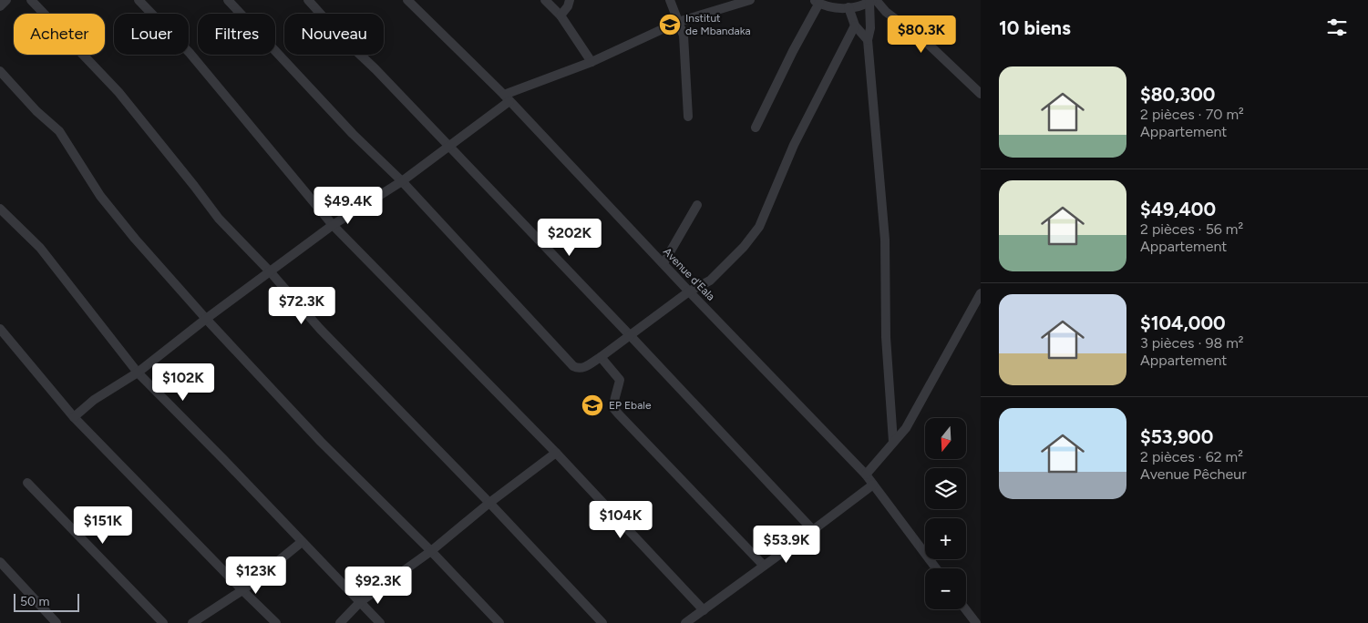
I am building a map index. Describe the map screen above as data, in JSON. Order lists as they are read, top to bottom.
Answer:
{
  "streets": {
    "street": ["Avenue d'Eala"]
  },
  "places": {
    "school or university": ["Institut de Mbandaka", "EP Ebale"]
  },
  "scale_bar": "50 m",
  "north": "bottom",
  "page": {
    "heading": "10 biens",
    "chip": [
      "Acheter",
      "Louer",
      "Filtres",
      "Nouveau"
    ],
    "price": [
      "$80.3K",
      "$49.4K",
      "$202K",
      "$72.3K",
      "$102K",
      "$104K",
      "$151K",
      "$53.9K",
      "$123K",
      "$92.3K"
    ],
    "list": [
      {
        "name": "$80,300",
        "note": "2 pièces · 70 m² · Appartement"
      },
      {
        "name": "$49,400",
        "note": "2 pièces · 56 m² · Appartement"
      },
      {
        "name": "$104,000",
        "note": "3 pièces · 98 m² · Appartement"
      },
      {
        "name": "$53,900",
        "note": "2 pièces · 62 m² · Avenue Pêcheur"
      }
    ],
    "map_buttons": ["+", "−"],
    "scale": "50 m"
  }
}
